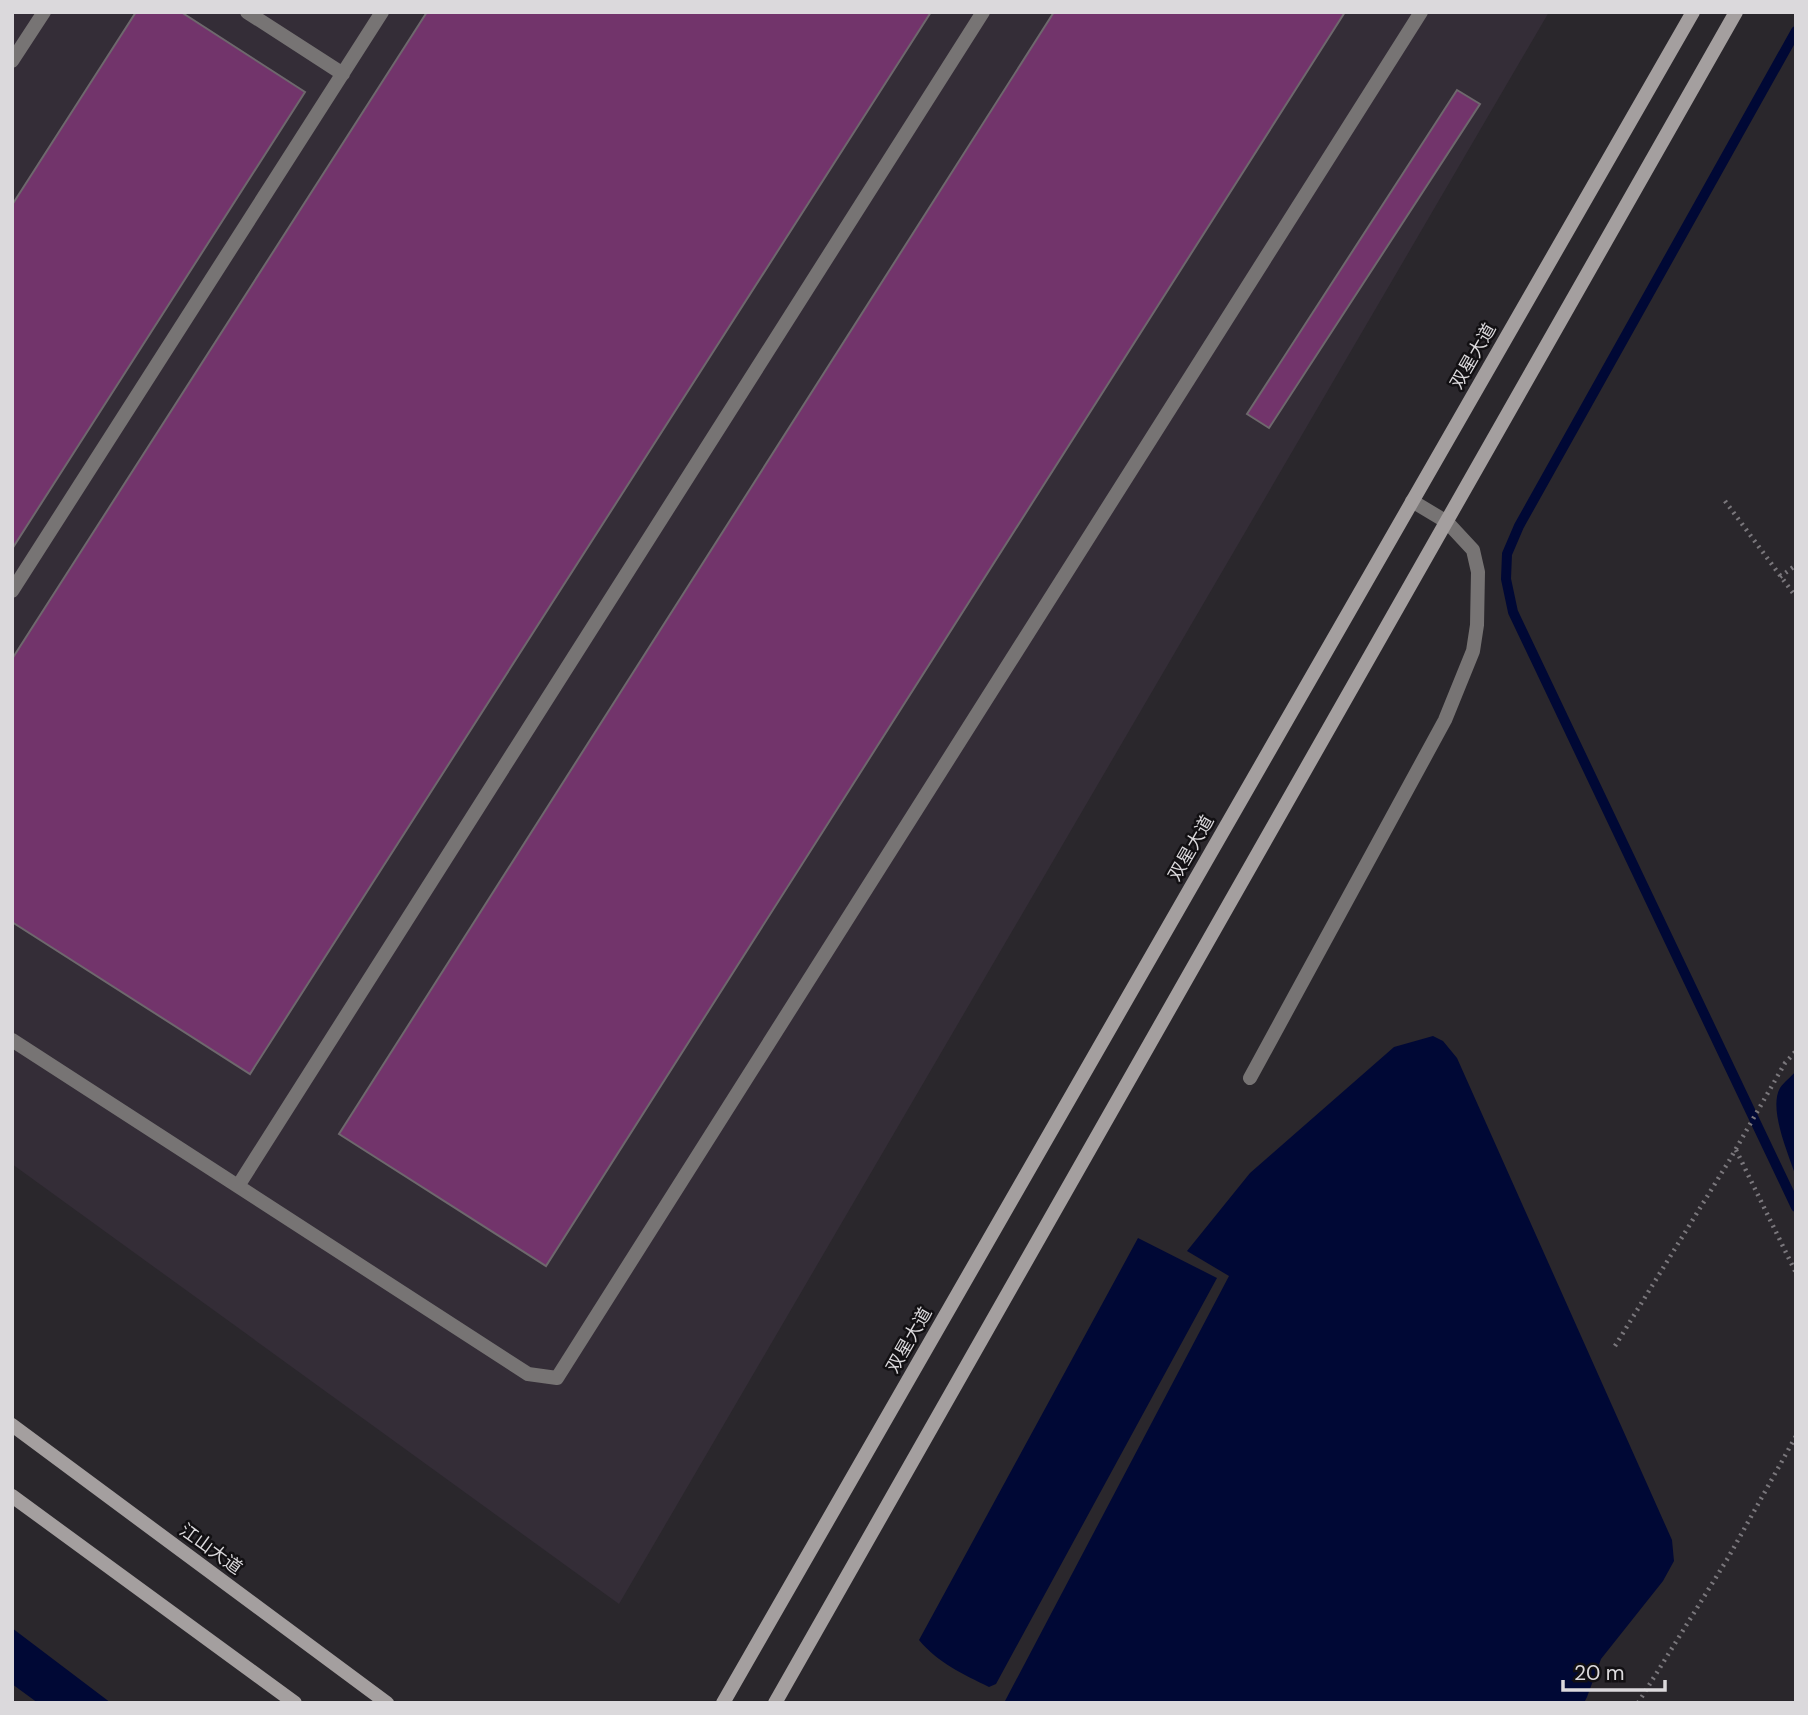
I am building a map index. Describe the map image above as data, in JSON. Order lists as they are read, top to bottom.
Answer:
{
  "streets": {
    "street": ["双星大道", "江山大道"]
  },
  "scale_bar": "20 m"
}
